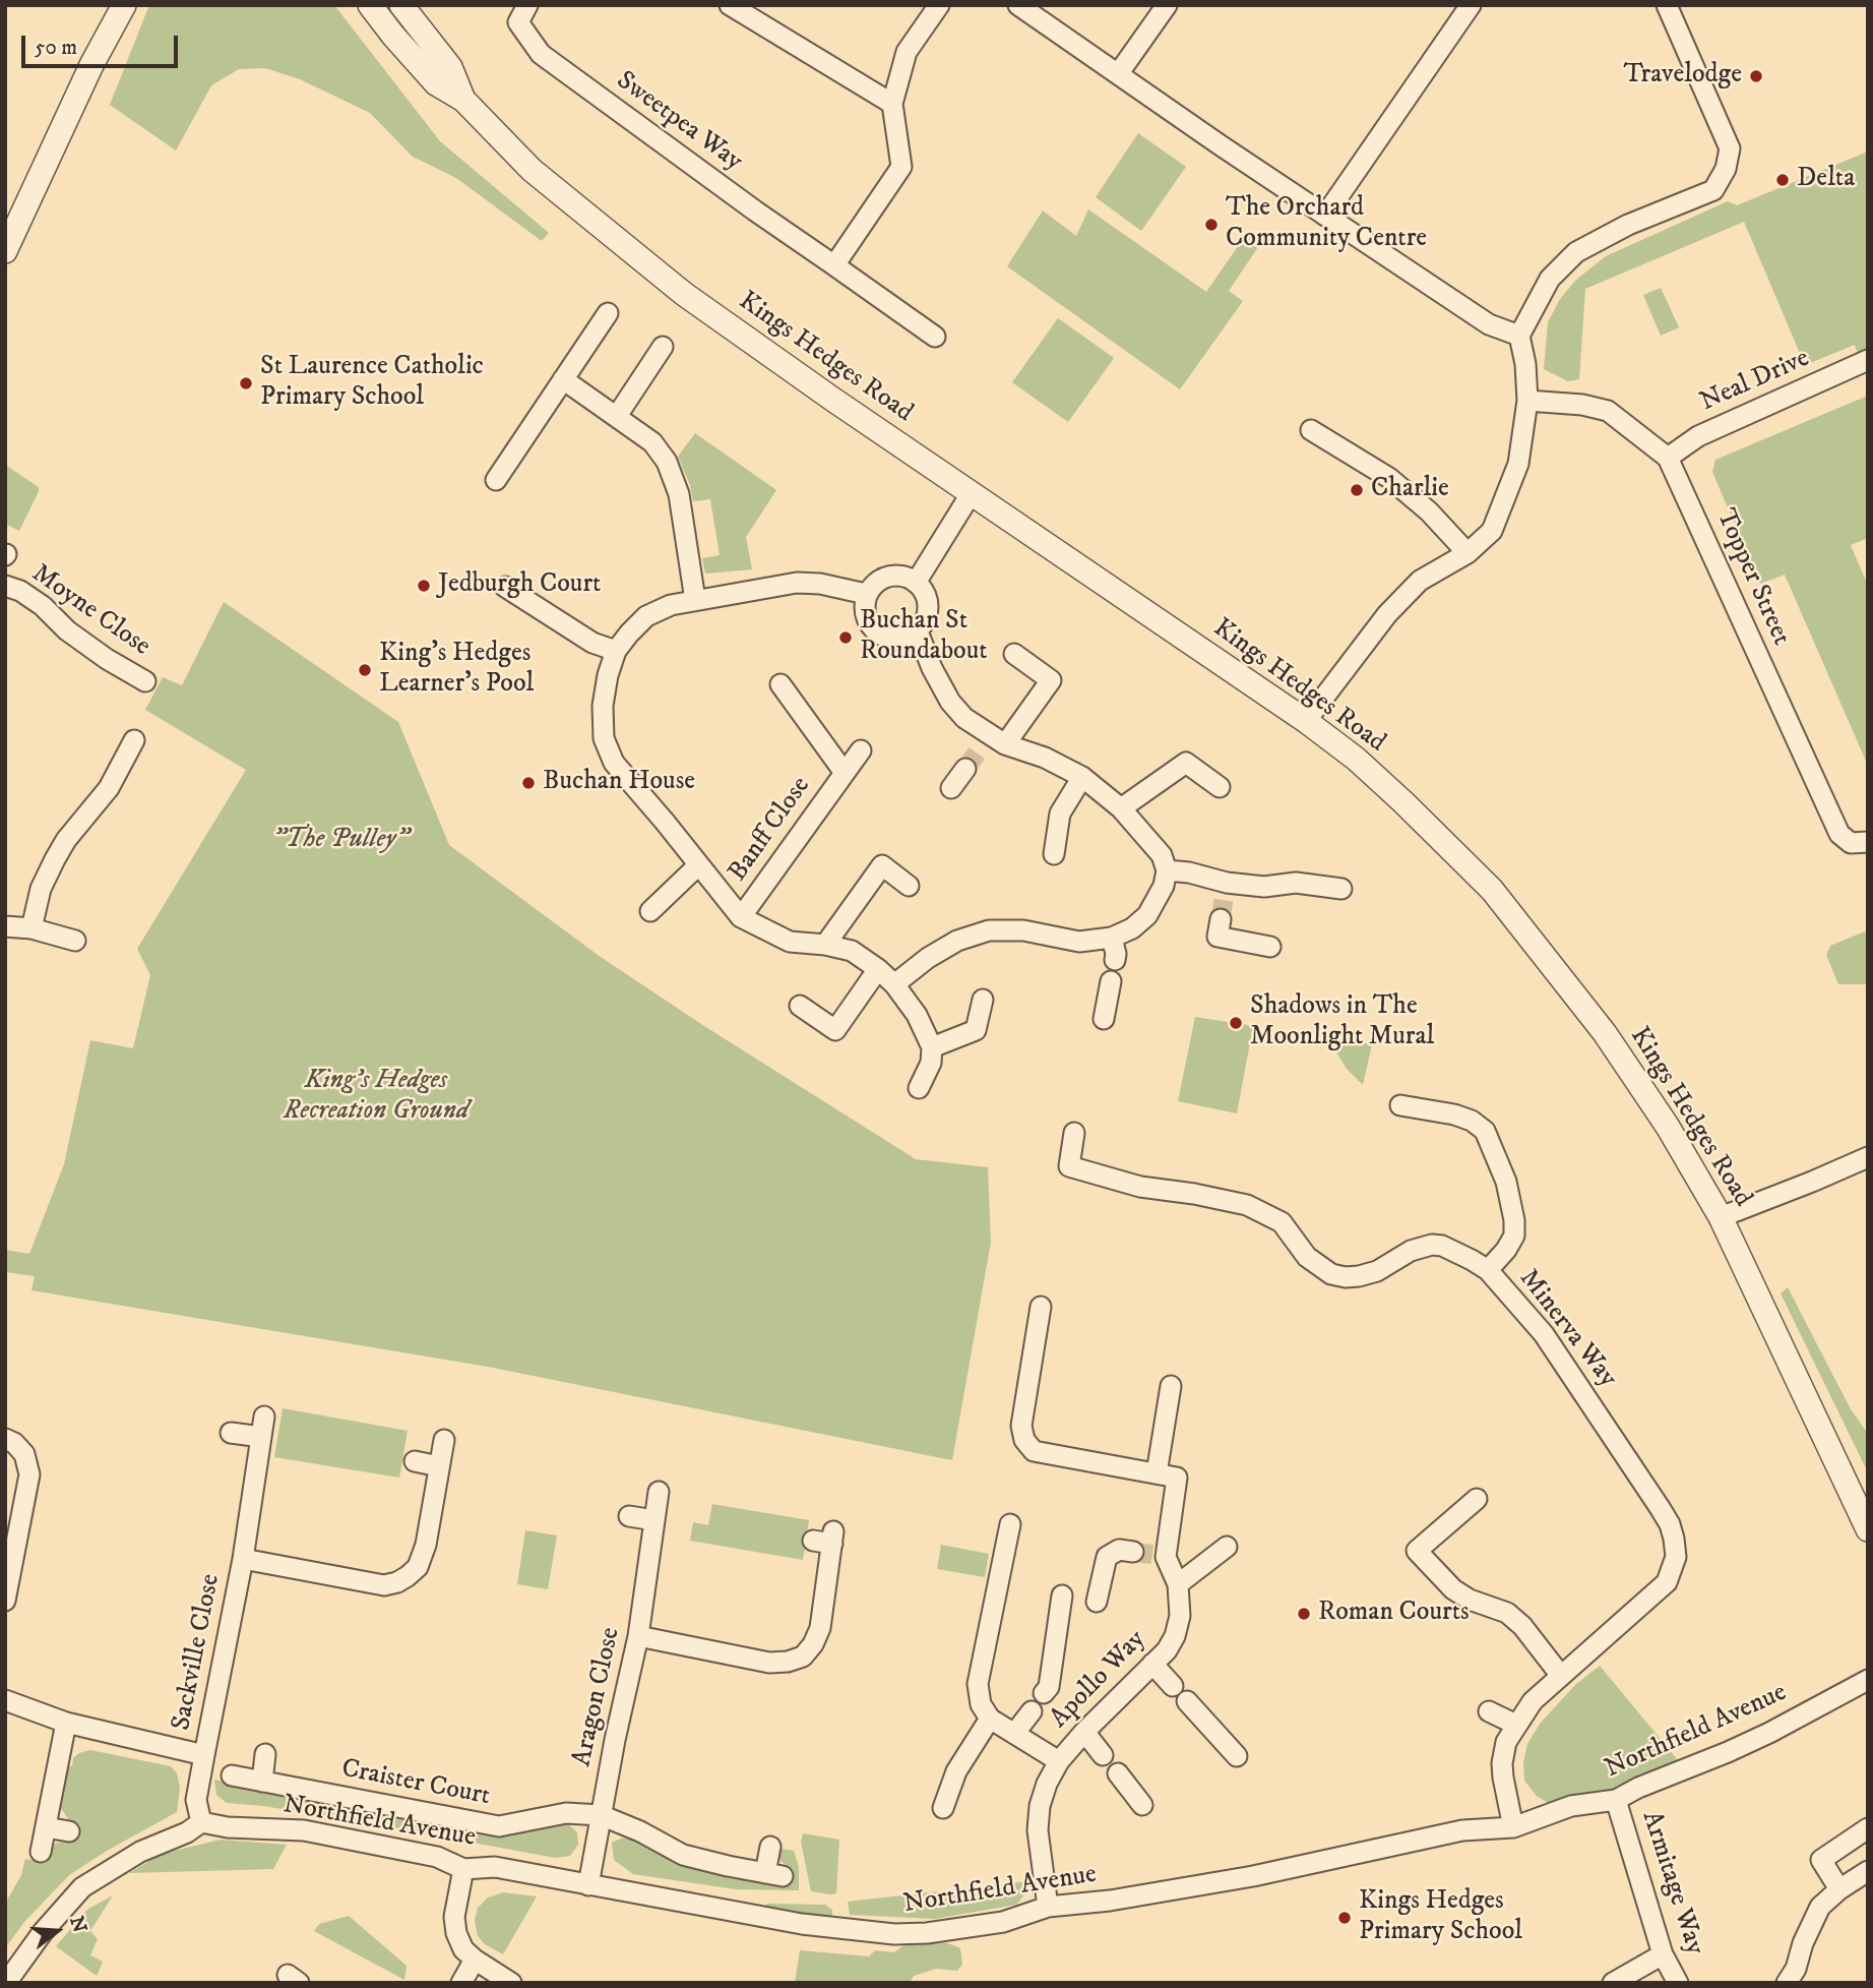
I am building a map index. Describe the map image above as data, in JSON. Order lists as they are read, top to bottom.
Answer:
{
  "streets": {
    "street": [
      "Sweetpea Way",
      "Kings Hedges Road",
      "Neal Drive",
      "Topper Street",
      "Moyne Close",
      "Banff Close",
      "Minerva Way",
      "Sackville Close",
      "Apollo Way",
      "Aragon Close",
      "Northfield Avenue",
      "Craister Court",
      "Armitage Way"
    ]
  },
  "crossings": [
    ["Neal Drive", "Topper Street"],
    ["Minerva Way", "Northfield Avenue"],
    ["Sackville Close", "Northfield Avenue"],
    ["Apollo Way", "Northfield Avenue"],
    ["Aragon Close", "Northfield Avenue"],
    ["Aragon Close", "Craister Court"],
    ["Northfield Avenue", "Armitage Way"]
  ],
  "parks": ["\"The Pulley\"", "King's Hedges Recreation Ground"],
  "places": [
    "Travelodge",
    "Delta",
    "The Orchard Community Centre",
    "St Laurence Catholic Primary School",
    "Charlie",
    "Jedburgh Court",
    "Buchan St Roundabout",
    "King's Hedges Learner's Pool",
    "Buchan House",
    "Shadows in The Moonlight Mural",
    "Roman Courts",
    "Kings Hedges Primary School"
  ],
  "scale_bar": "50 m",
  "north": "right"
}
